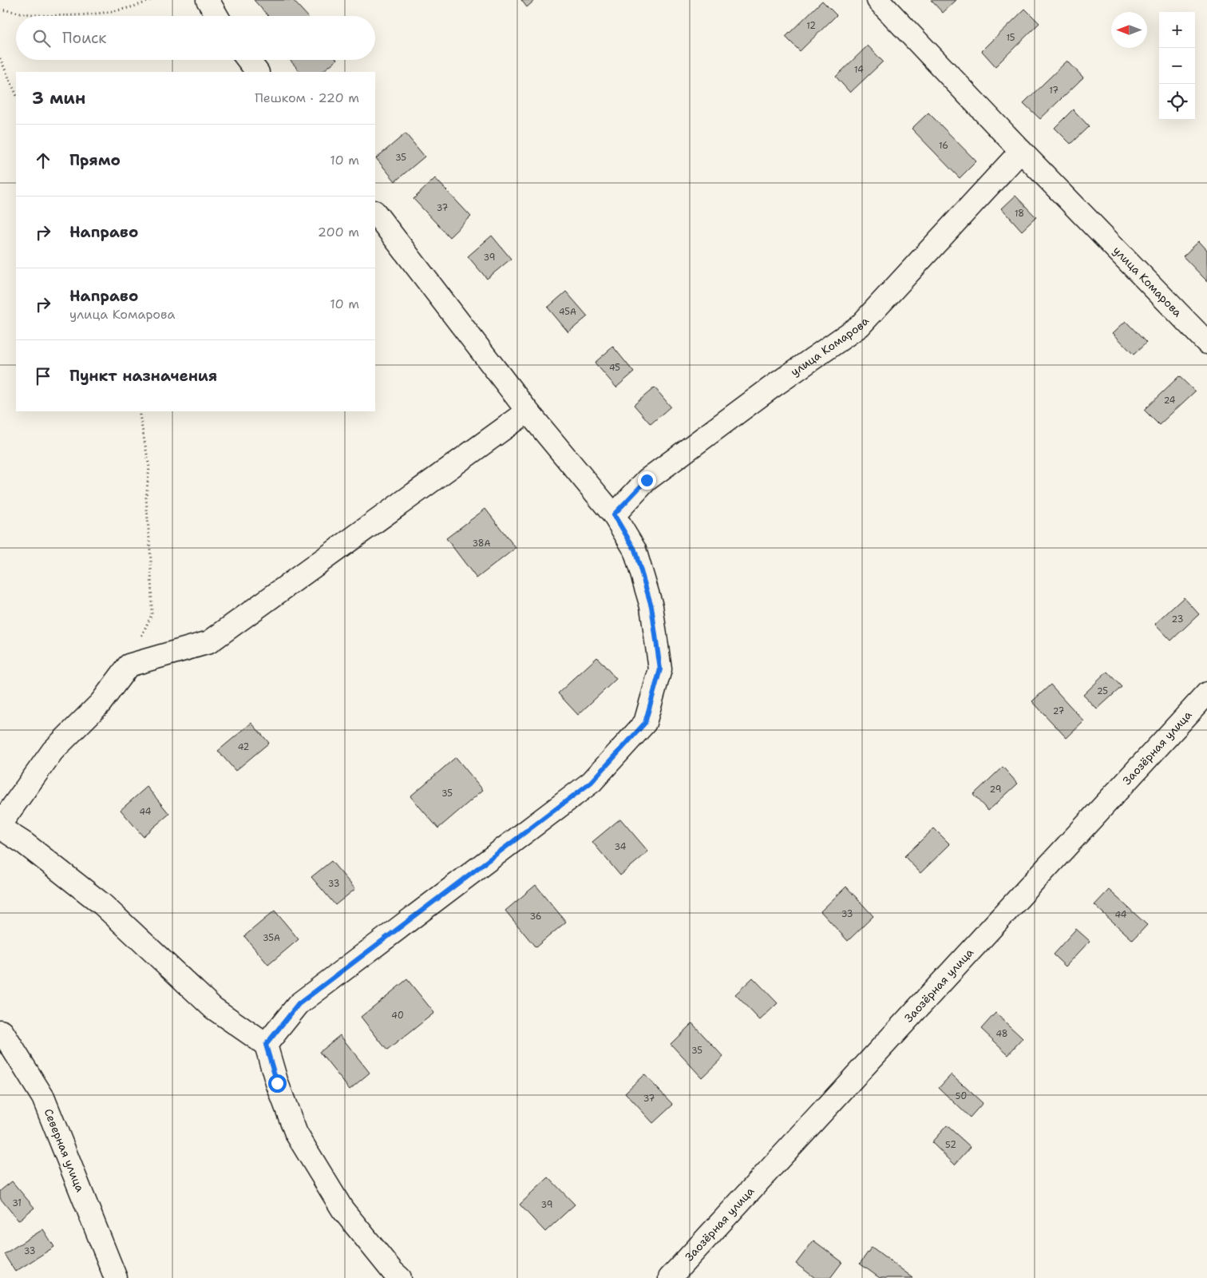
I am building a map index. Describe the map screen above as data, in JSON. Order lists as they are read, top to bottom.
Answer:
{
  "streets": {
    "street": ["улица Комарова", "Заозёрная улица", "Северная улица"]
  },
  "house_numbers": [
    "12",
    "15",
    "14",
    "17",
    "16",
    "35",
    "37",
    "18",
    "39",
    "45А",
    "45",
    "24",
    "38А",
    "23",
    "25",
    "27",
    "42",
    "29",
    "35",
    "44",
    "34",
    "33",
    "33",
    "44",
    "36",
    "35А",
    "40",
    "48",
    "35",
    "50",
    "37",
    "52",
    "31",
    "39",
    "33"
  ],
  "north": "left",
  "page": {
    "map_buttons": ["+", "−"],
    "search": "Поиск",
    "heading": ["3 мин", "Пешком · 220 m"],
    "list": [
      ["Прямо", "10 m"],
      ["Направо", "200 m"],
      ["Направо", "улица Комарова", "10 m"],
      "Пункт назначения"
    ]
  }
}
